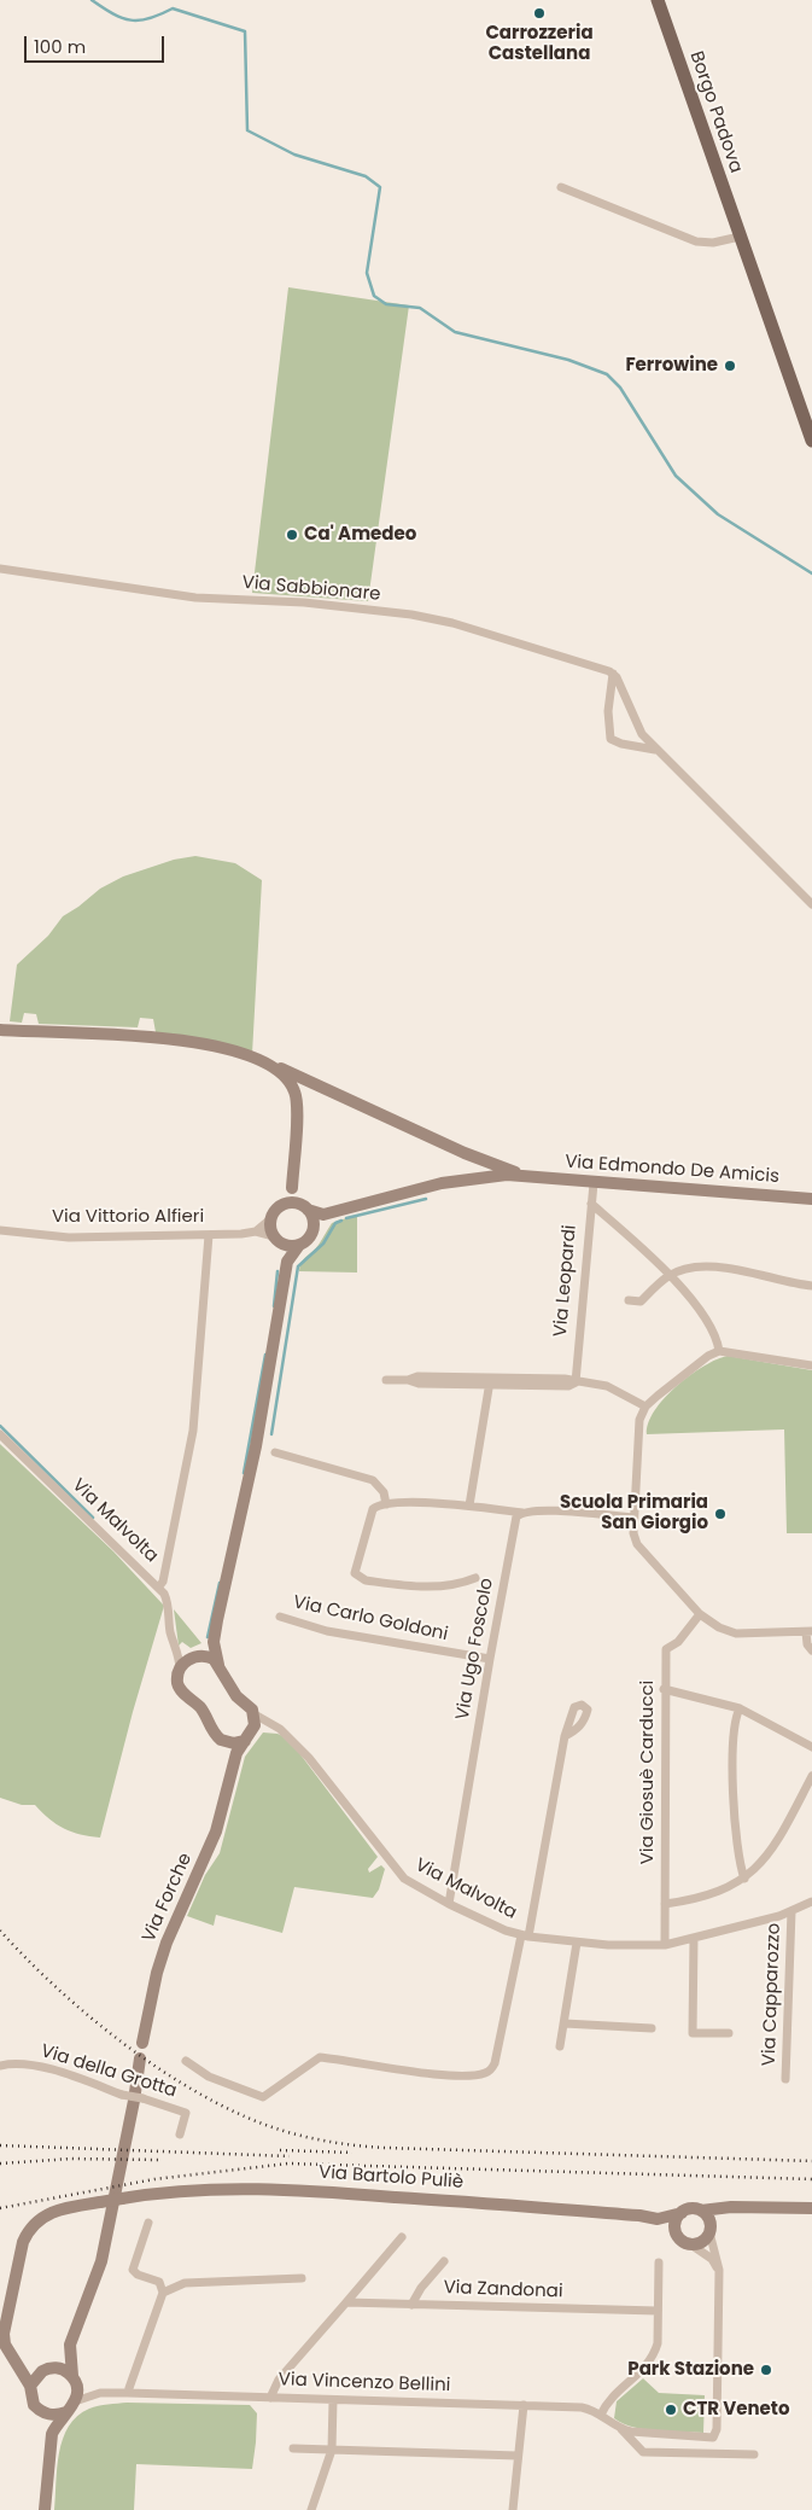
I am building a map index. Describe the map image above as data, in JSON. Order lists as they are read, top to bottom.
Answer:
{
  "streets": {
    "main road": ["Borgo Padova"],
    "street": [
      "Via Sabbionare",
      "Via Edmondo De Amicis",
      "Via Vittorio Alfieri",
      "Via Leopardi",
      "Via Malvolta",
      "Via Carlo Goldoni",
      "Via Ugo Foscolo",
      "Via Giosuè Carducci",
      "Via Forche",
      "Via Capparozzo",
      "Via della Grotta",
      "Via Bartolo Puliè",
      "Via Zandonai",
      "Via Vincenzo Bellini"
    ]
  },
  "crossings": [
    ["Via Edmondo De Amicis", "Via Leopardi"],
    ["Via Malvolta", "Via Ugo Foscolo"],
    ["Via Malvolta", "Via Giosuè Carducci"],
    ["Via Malvolta", "Via Capparozzo"],
    ["Via Carlo Goldoni", "Via Ugo Foscolo"],
    ["Via Bartolo Puliè", "Via Vincenzo Bellini"]
  ],
  "places": [
    "Carrozzeria Castellana",
    "Ferrowine",
    "Ca' Amedeo",
    "Scuola Primaria San Giorgio",
    "Park Stazione",
    "CTR Veneto"
  ],
  "scale_bar": "100 m"
}
